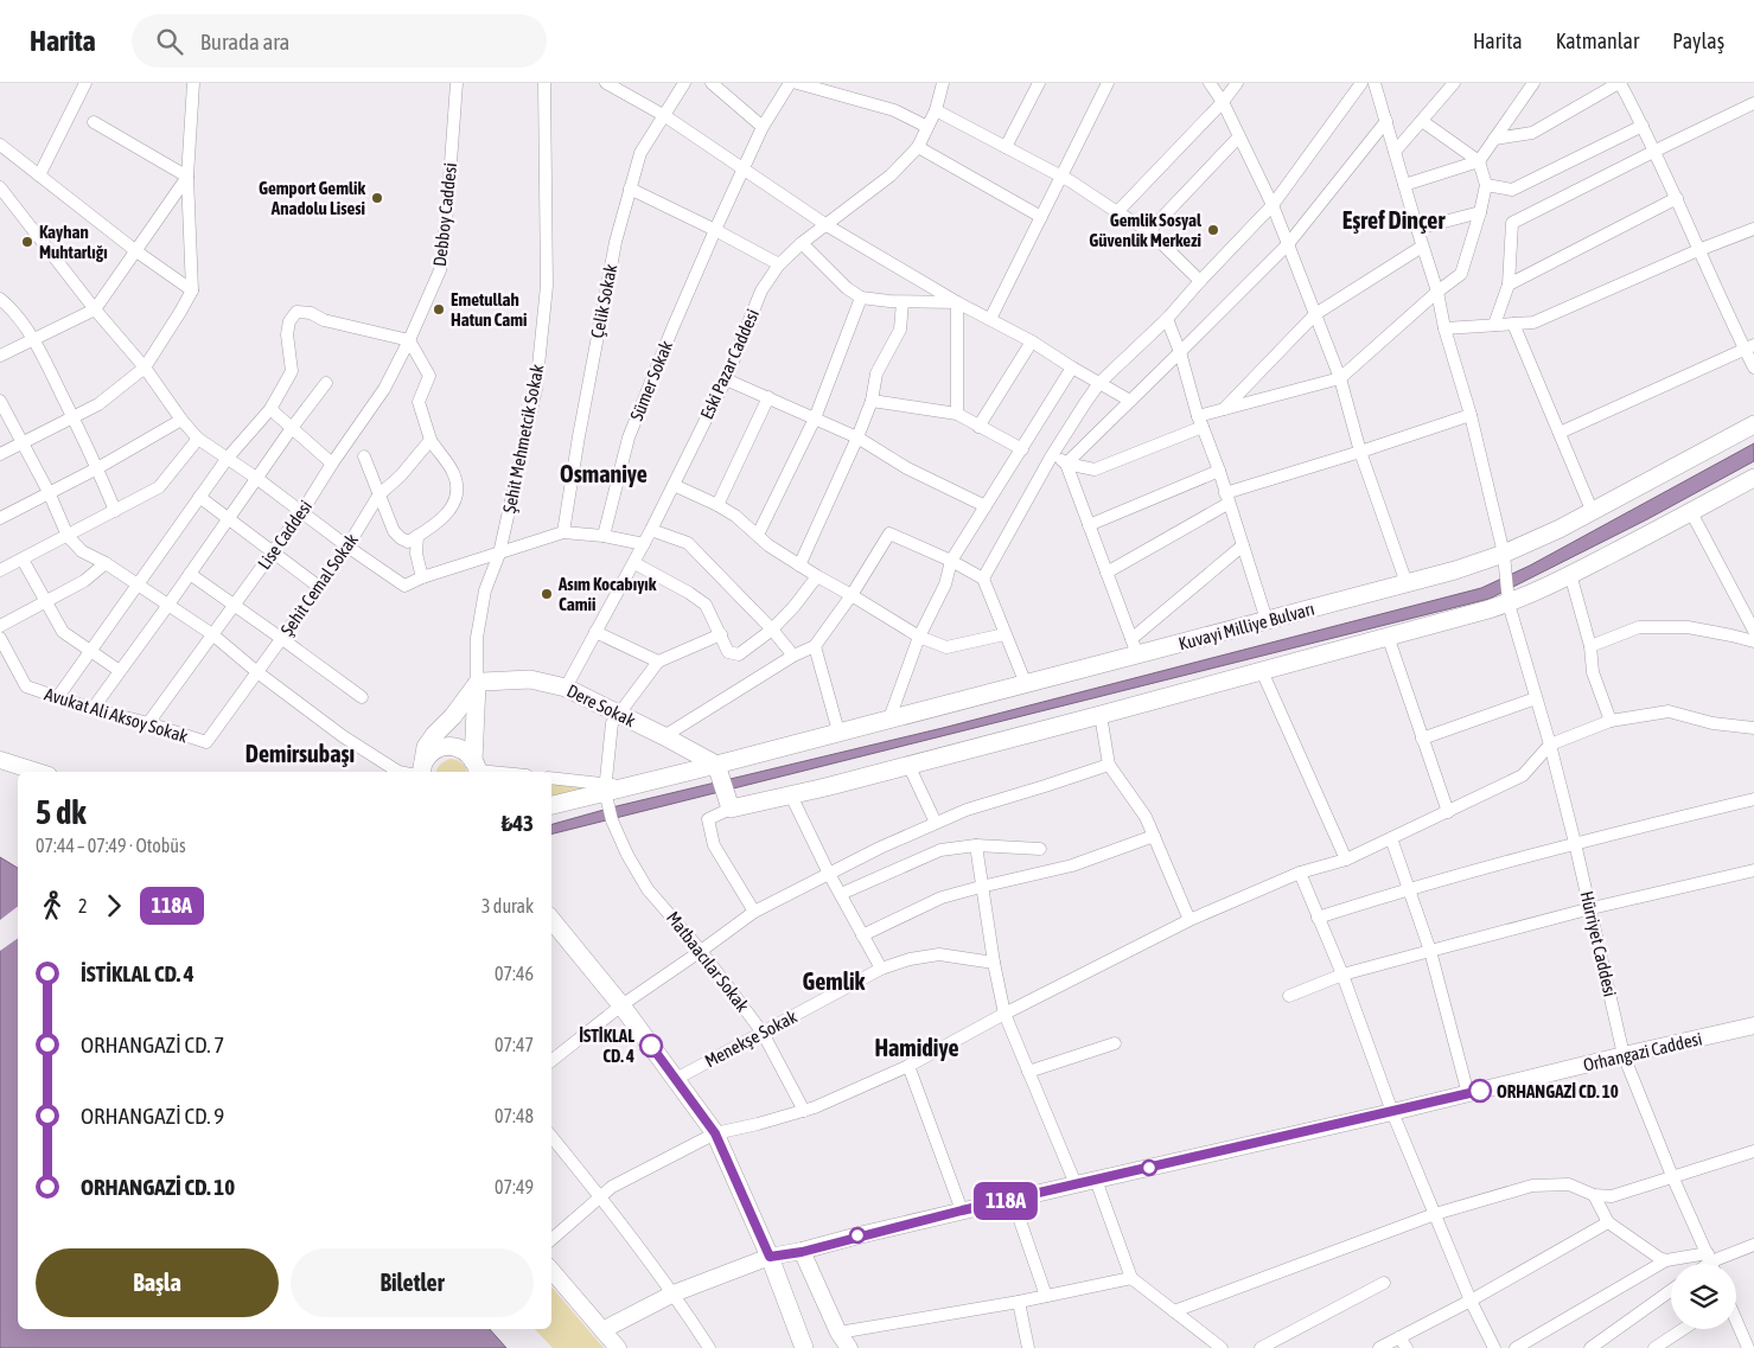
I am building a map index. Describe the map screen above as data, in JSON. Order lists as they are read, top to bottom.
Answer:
{
  "streets": {
    "main road": ["Kuvayi Milliye Bulvarı", "Dere Sokak"],
    "street": [
      "Debboy Caddesi",
      "Çelik Sokak",
      "Eski Pazar Caddesi",
      "Sümer Sokak",
      "Şehit Mehmetcik Sokak",
      "Lise Caddesi",
      "Şehit Cemal Sokak",
      "Avukat Ali Aksoy Sokak",
      "Hürriyet Caddesi",
      "Matbaacılar Sokak",
      "Menekşe Sokak",
      "Orhangazi Caddesi"
    ]
  },
  "crossings": [
    ["Debboy Caddesi", "Lise Caddesi"],
    ["Eski Pazar Caddesi", "Dere Sokak"],
    ["Şehit Mehmetcik Sokak", "Dere Sokak"],
    ["Lise Caddesi", "Avukat Ali Aksoy Sokak"],
    ["Şehit Cemal Sokak", "Avukat Ali Aksoy Sokak"],
    ["Kuvayi Milliye Bulvarı", "Dere Sokak"],
    ["Kuvayi Milliye Bulvarı", "Hürriyet Caddesi"],
    ["Kuvayi Milliye Bulvarı", "Matbaacılar Sokak"],
    ["Hürriyet Caddesi", "Orhangazi Caddesi"],
    ["Matbaacılar Sokak", "Menekşe Sokak"]
  ],
  "districts": [
    "Eşref Dinçer",
    "Osmaniye",
    "Demirsubaşı",
    "Gemlik",
    "Hamidiye"
  ],
  "places": [
    "Gemport Gemlik Anadolu Lisesi",
    "Gemlik Sosyal Güvenlik Merkezi",
    "Kayhan Muhtarlığı",
    "Emetullah Hatun Cami",
    "Asım Kocabıyık Camii",
    "İSTİKLAL CD. 4",
    "ORHANGAZİ CD. 10"
  ],
  "lines": ["bus line 118A"],
  "page": {
    "header": "Harita",
    "search": "Burada ara",
    "nav": ["Harita", "Katmanlar", "Paylaş"],
    "on_map": "118A",
    "heading": ["5 dk", "07:44 – 07:49 · Otobüs", "₺43"],
    "legs": ["2", "118A", "3 durak"],
    "list": [
      {
        "name": "İSTİKLAL CD. 4",
        "value": "07:46"
      },
      {
        "name": "ORHANGAZİ CD. 7",
        "value": "07:47"
      },
      {
        "name": "ORHANGAZİ CD. 9",
        "value": "07:48"
      },
      {
        "name": "ORHANGAZİ CD. 10",
        "value": "07:49"
      }
    ],
    "buttons": ["Başla", "Biletler"]
  }
}
